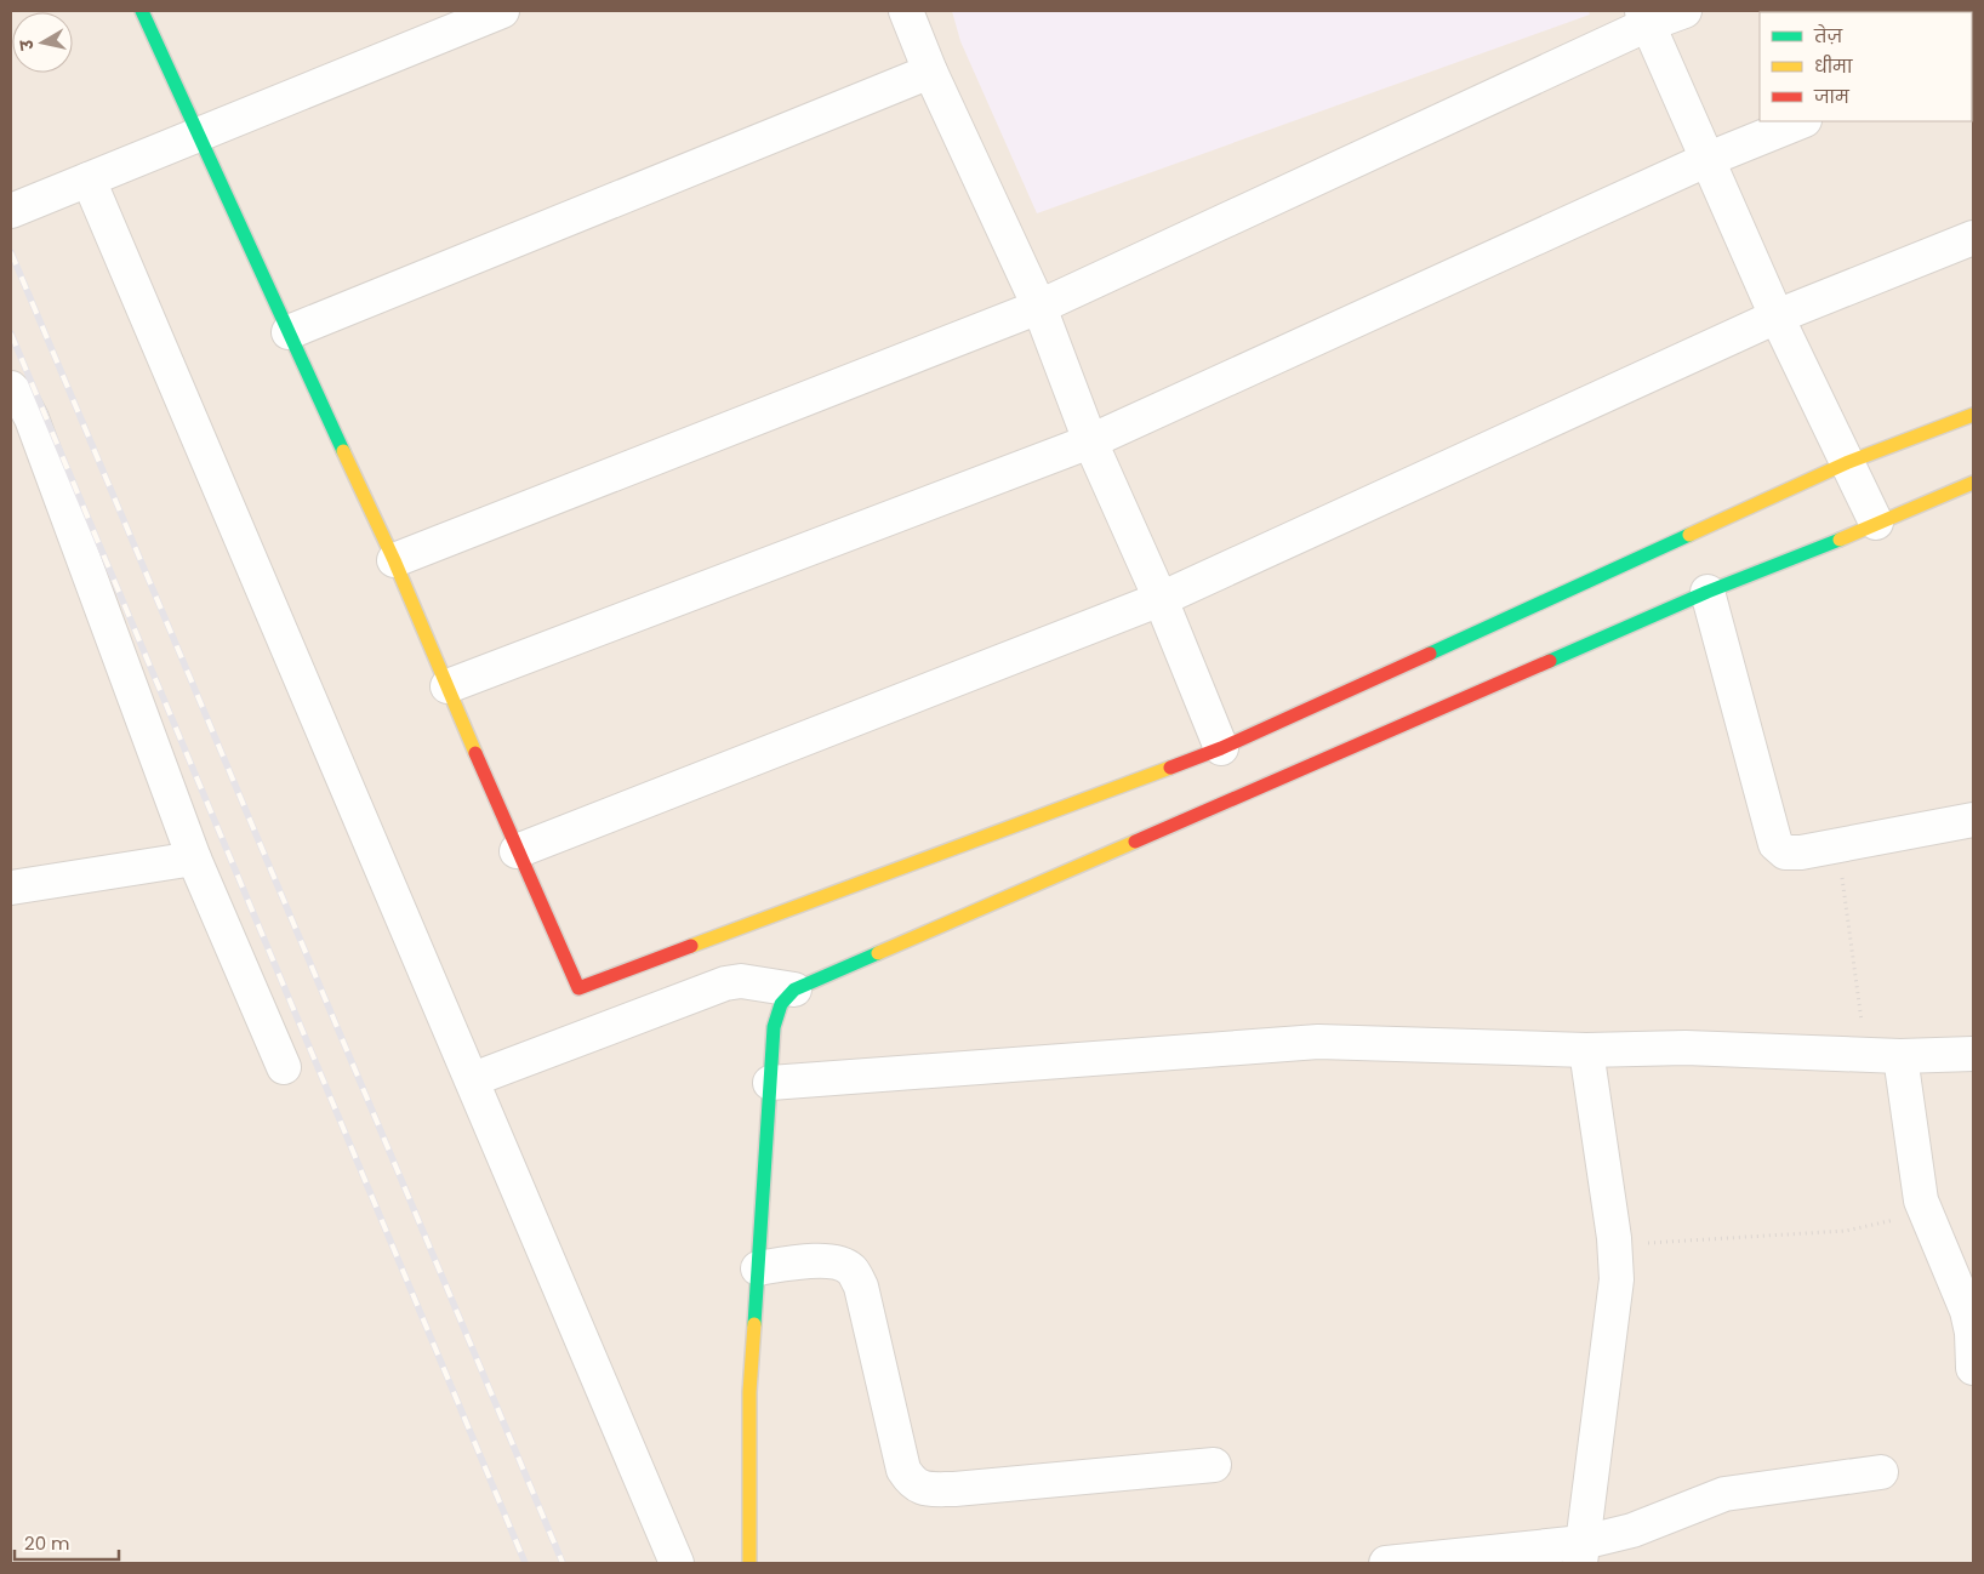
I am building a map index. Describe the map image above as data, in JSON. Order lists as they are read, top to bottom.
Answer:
{
  "legend": ["तेज़", "धीमा", "जाम"],
  "scale_bar": "20 m",
  "north": "left"
}
